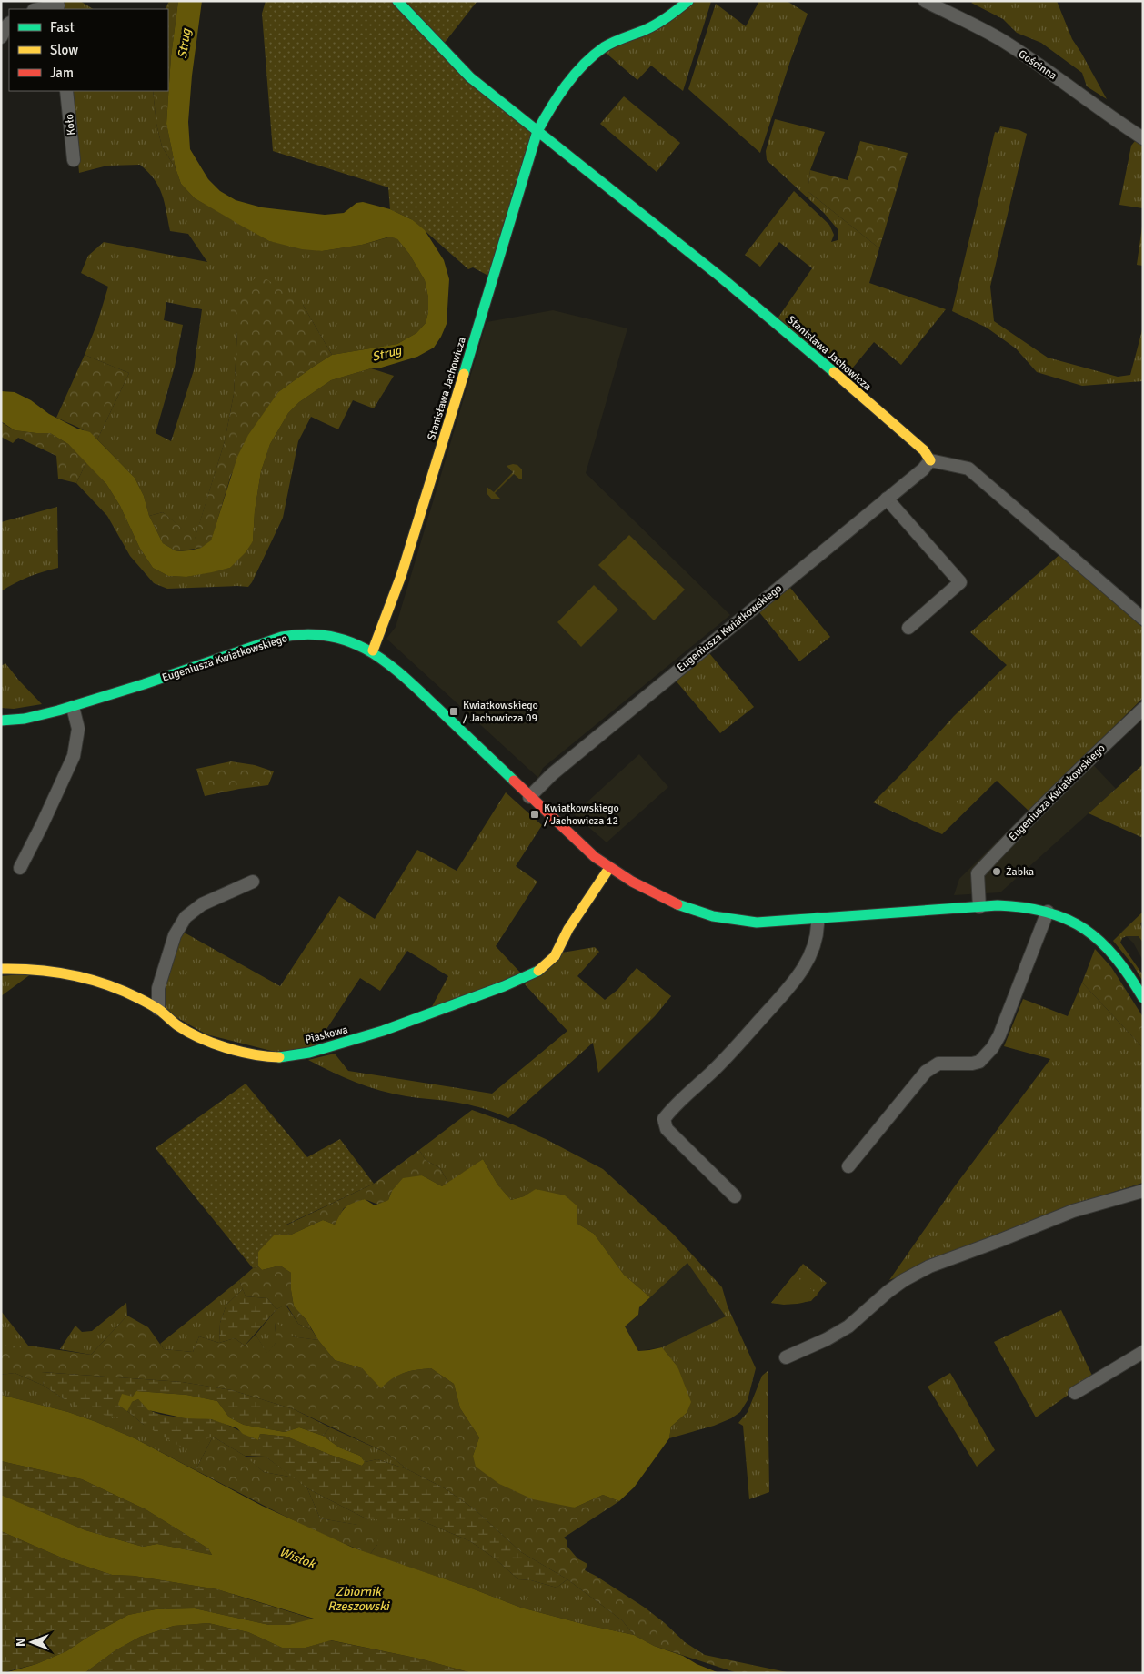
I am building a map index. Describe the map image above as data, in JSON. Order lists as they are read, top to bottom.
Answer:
{
  "streets": {
    "street": [
      "Gościnna",
      "Koło",
      "Stanisława Jachowicza",
      "Eugeniusza Kwiatkowskiego",
      "Piaskowa"
    ]
  },
  "crossings": [
    ["Stanisława Jachowicza", "Eugeniusza Kwiatkowskiego"],
    ["Eugeniusza Kwiatkowskiego", "Piaskowa"]
  ],
  "water": ["Strug", "Wisłok", "Zbiornik Rzeszowski"],
  "places": {
    "transit": ["Kwiatkowskiego / Jachowicza 09", "Kwiatkowskiego / Jachowicza 12"],
    "other": ["Żabka"]
  },
  "legend": ["Fast", "Slow", "Jam"],
  "north": "left"
}
